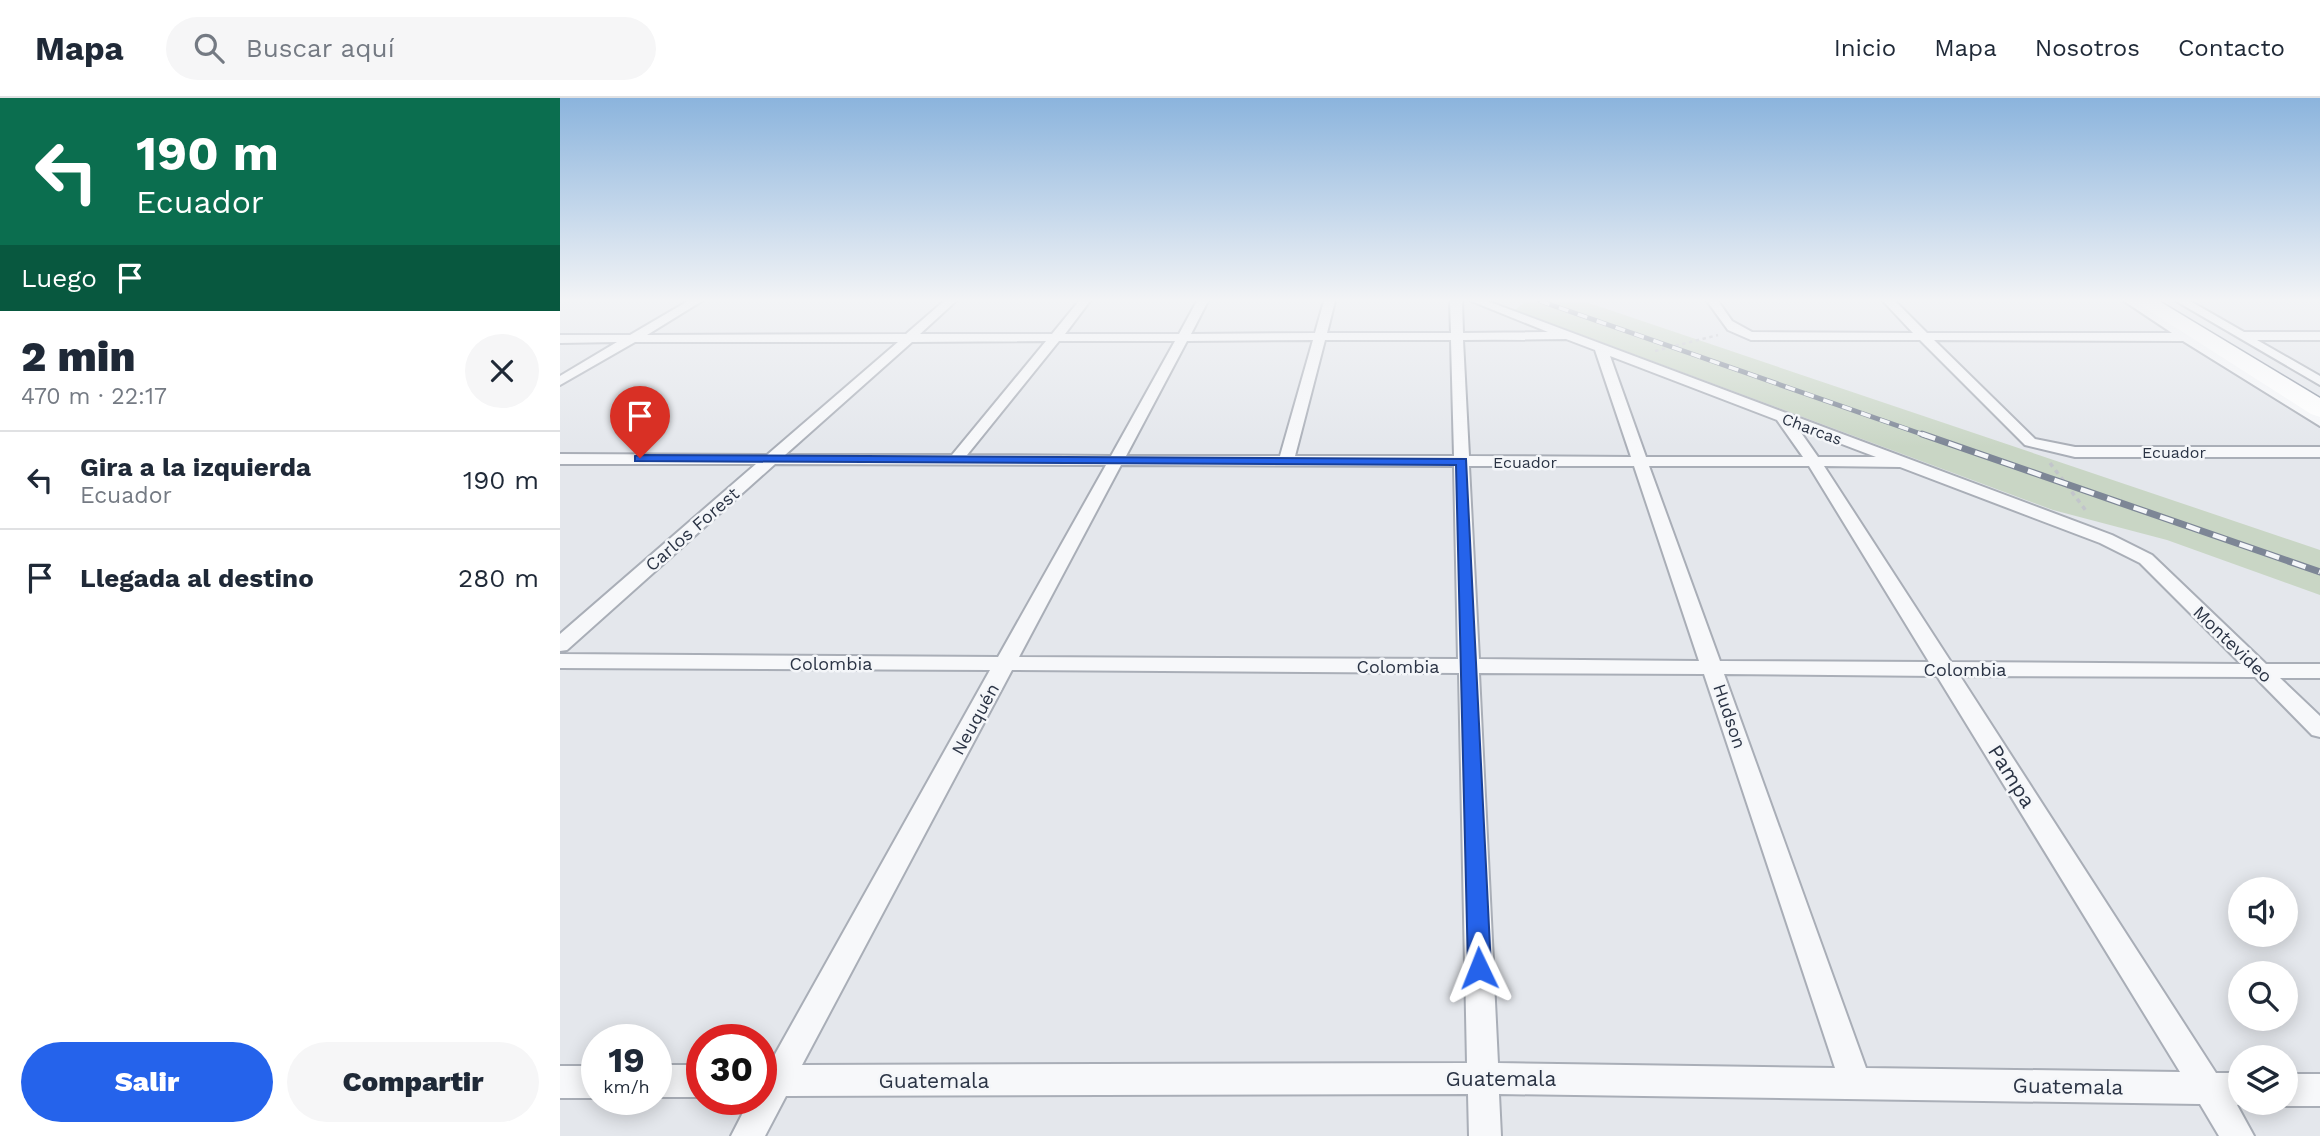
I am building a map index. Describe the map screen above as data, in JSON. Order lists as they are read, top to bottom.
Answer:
{
  "streets": {
    "street": [
      "Charcas",
      "Ecuador",
      "Carlos Forest",
      "Montevideo",
      "Colombia",
      "Hudson",
      "Neuquén",
      "Pampa",
      "Guatemala"
    ]
  },
  "crossings": [
    ["Charcas", "Ecuador"],
    ["Charcas", "Montevideo"],
    ["Charcas", "Pampa"],
    ["Ecuador", "Carlos Forest"],
    ["Ecuador", "Hudson"],
    ["Ecuador", "Neuquén"],
    ["Ecuador", "Pampa"],
    ["Montevideo", "Colombia"],
    ["Colombia", "Hudson"],
    ["Colombia", "Neuquén"],
    ["Colombia", "Pampa"],
    ["Hudson", "Guatemala"],
    ["Pampa", "Guatemala"]
  ],
  "page": {
    "header": "Mapa",
    "search": "Buscar aquí",
    "nav": [
      "Inicio",
      "Mapa",
      "Nosotros",
      "Contacto"
    ],
    "turn": ["190 m", "Ecuador"],
    "then": "Luego",
    "heading": ["2 min", "470 m · 22:17"],
    "list": [
      {
        "name": "Gira a la izquierda",
        "note": "Ecuador",
        "value": "190 m"
      },
      {
        "name": "Llegada al destino",
        "value": "280 m"
      }
    ],
    "speed": "19 km/h",
    "limit": "30",
    "buttons": ["Salir", "Compartir"]
  }
}
